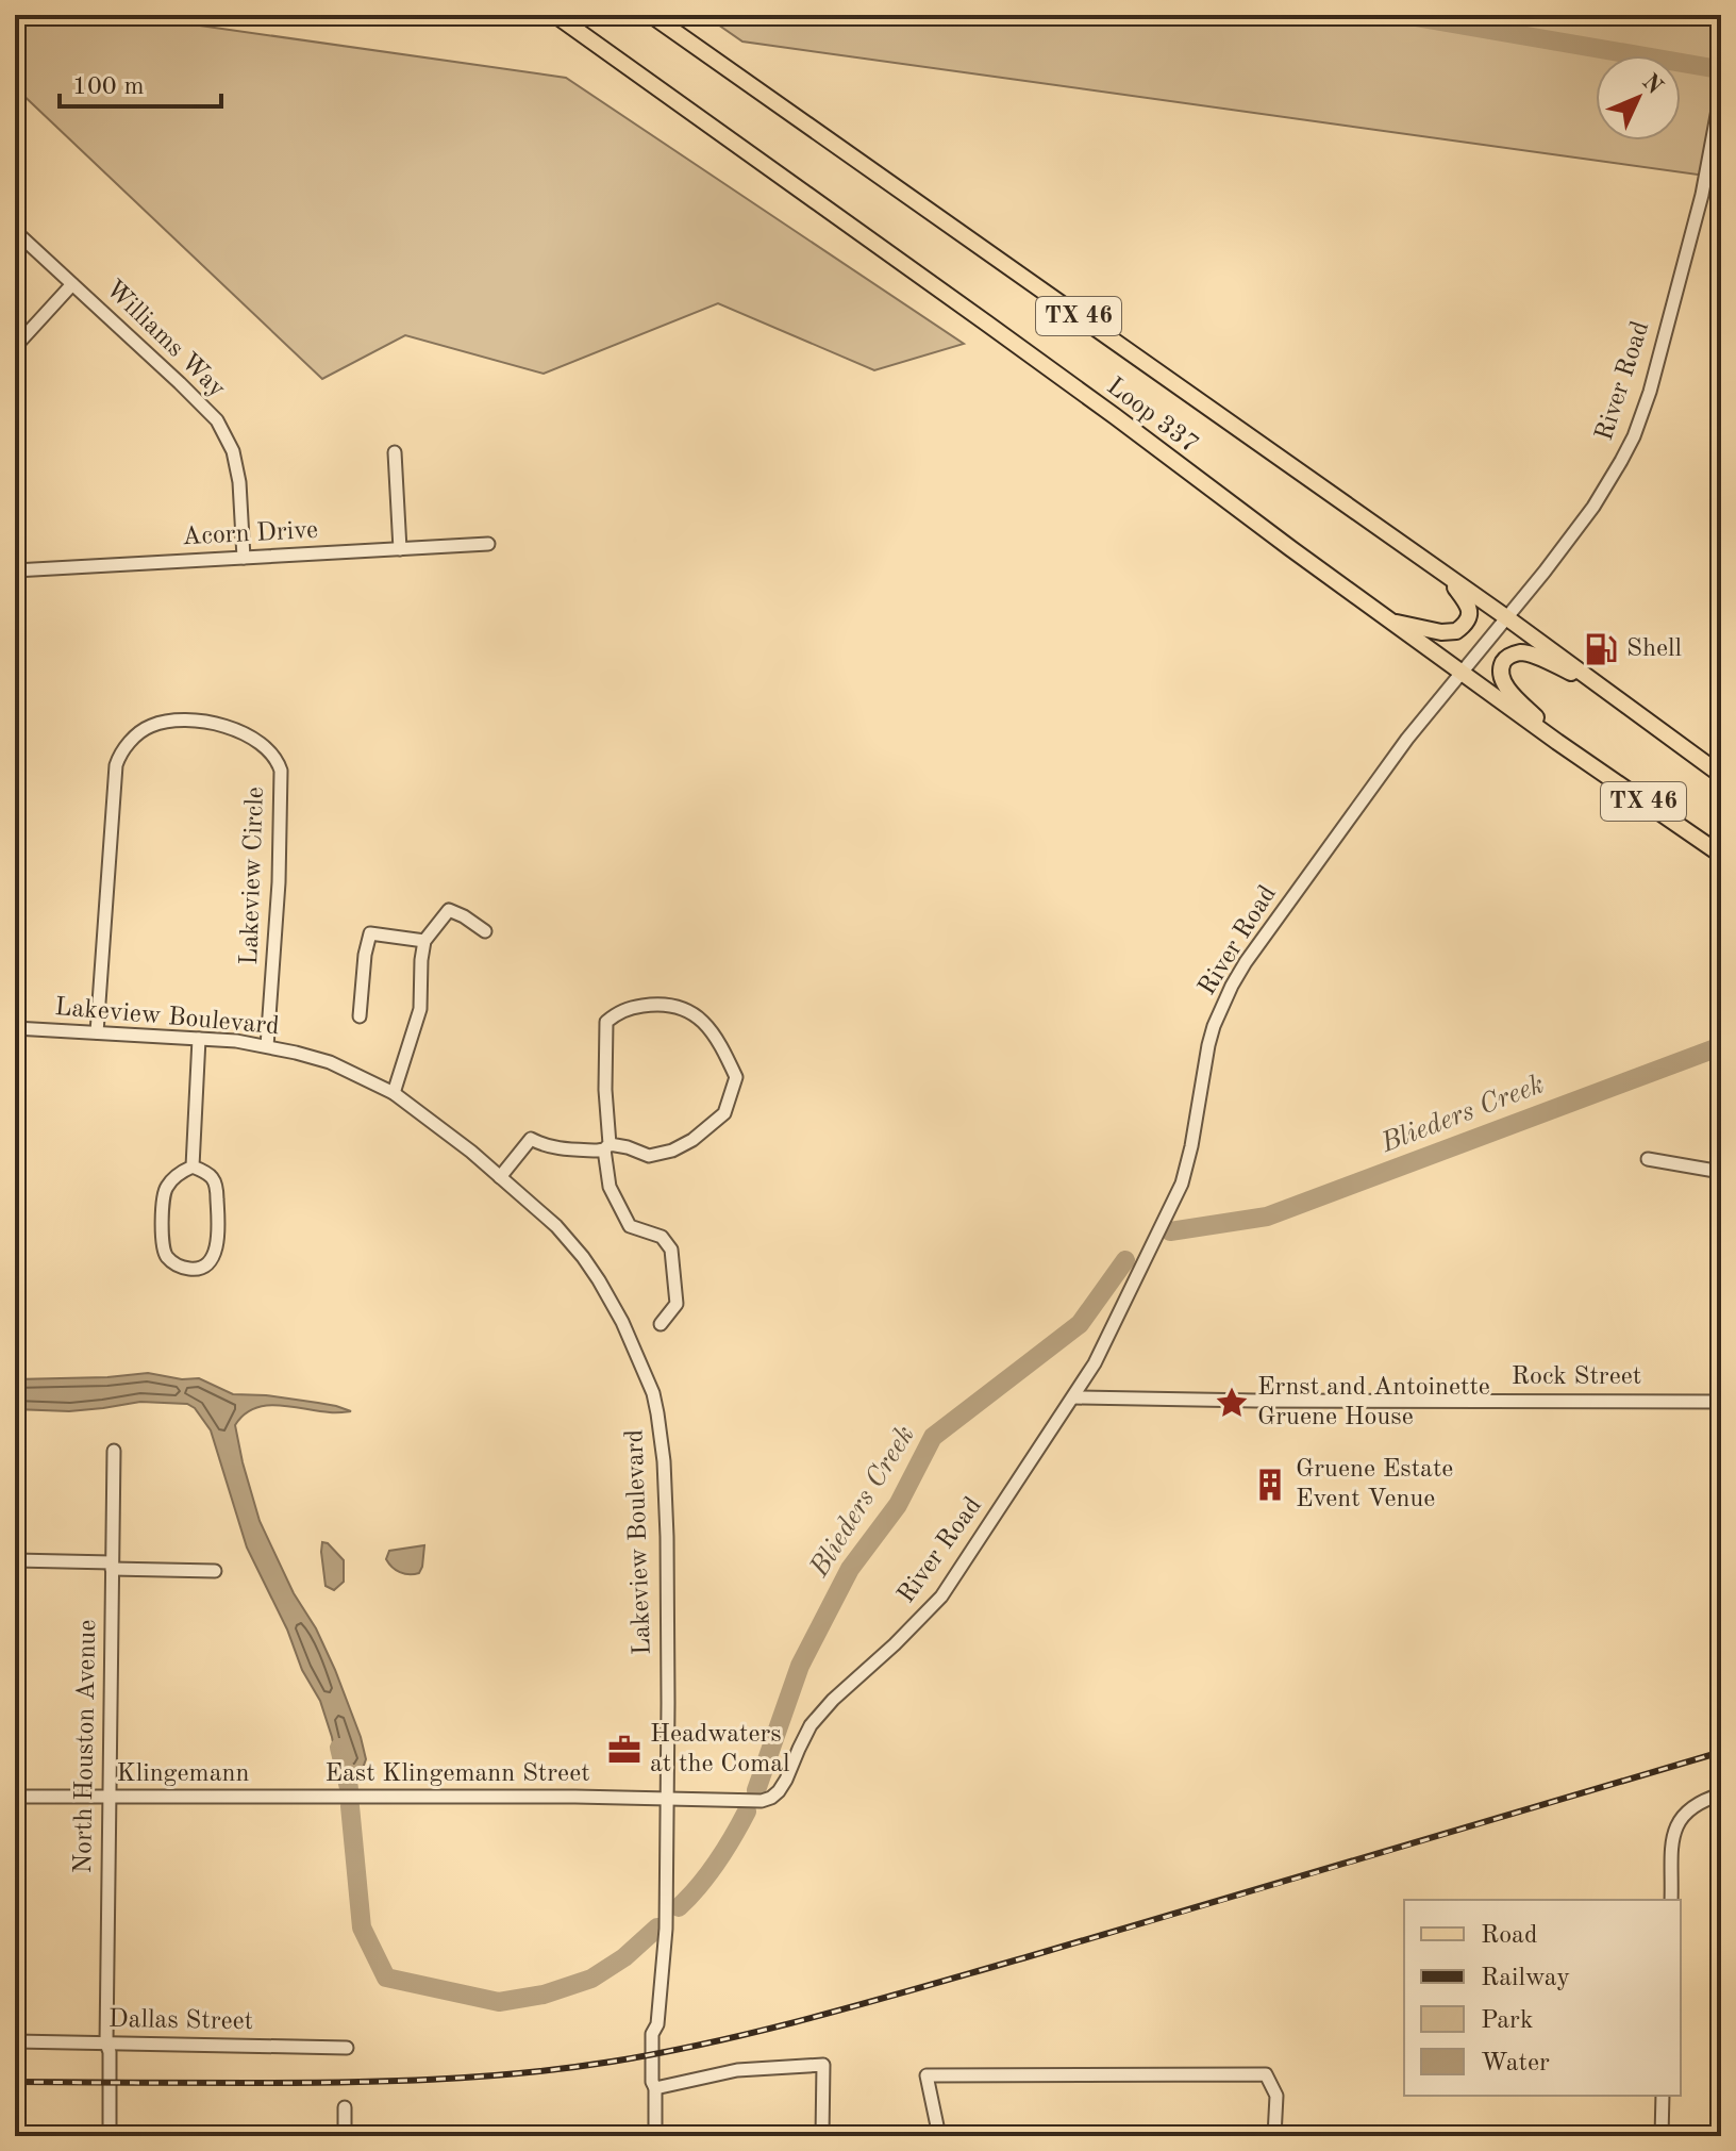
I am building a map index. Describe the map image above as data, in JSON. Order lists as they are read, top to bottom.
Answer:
{
  "streets": {
    "main road": ["TX 46", "Loop 337"],
    "street": [
      "Williams Way",
      "River Road",
      "Acorn Drive",
      "Lakeview Circle",
      "Lakeview Boulevard",
      "Rock Street",
      "North Houston Avenue",
      "Klingemann",
      "East Klingemann Street",
      "Dallas Street"
    ]
  },
  "crossings": [
    ["Williams Way", "Acorn Drive"],
    ["River Road", "Loop 337"],
    ["River Road", "Lakeview Boulevard"],
    ["River Road", "Rock Street"],
    ["River Road", "East Klingemann Street"],
    ["Lakeview Circle", "Lakeview Boulevard"],
    ["Lakeview Boulevard", "East Klingemann Street"],
    ["North Houston Avenue", "Klingemann"],
    ["North Houston Avenue", "Dallas Street"],
    ["Klingemann", "East Klingemann Street"]
  ],
  "water": ["Blieders Creek"],
  "places": {
    "fuel station": ["Shell"],
    "place": ["Ernst and Antoinette Gruene House"],
    "building": ["Gruene Estate Event Venue"],
    "office": ["Headwaters at the Comal"]
  },
  "legend": [
    "Road",
    "Railway",
    "Park",
    "Water"
  ],
  "scale_bar": "100 m",
  "north": "top right"
}
